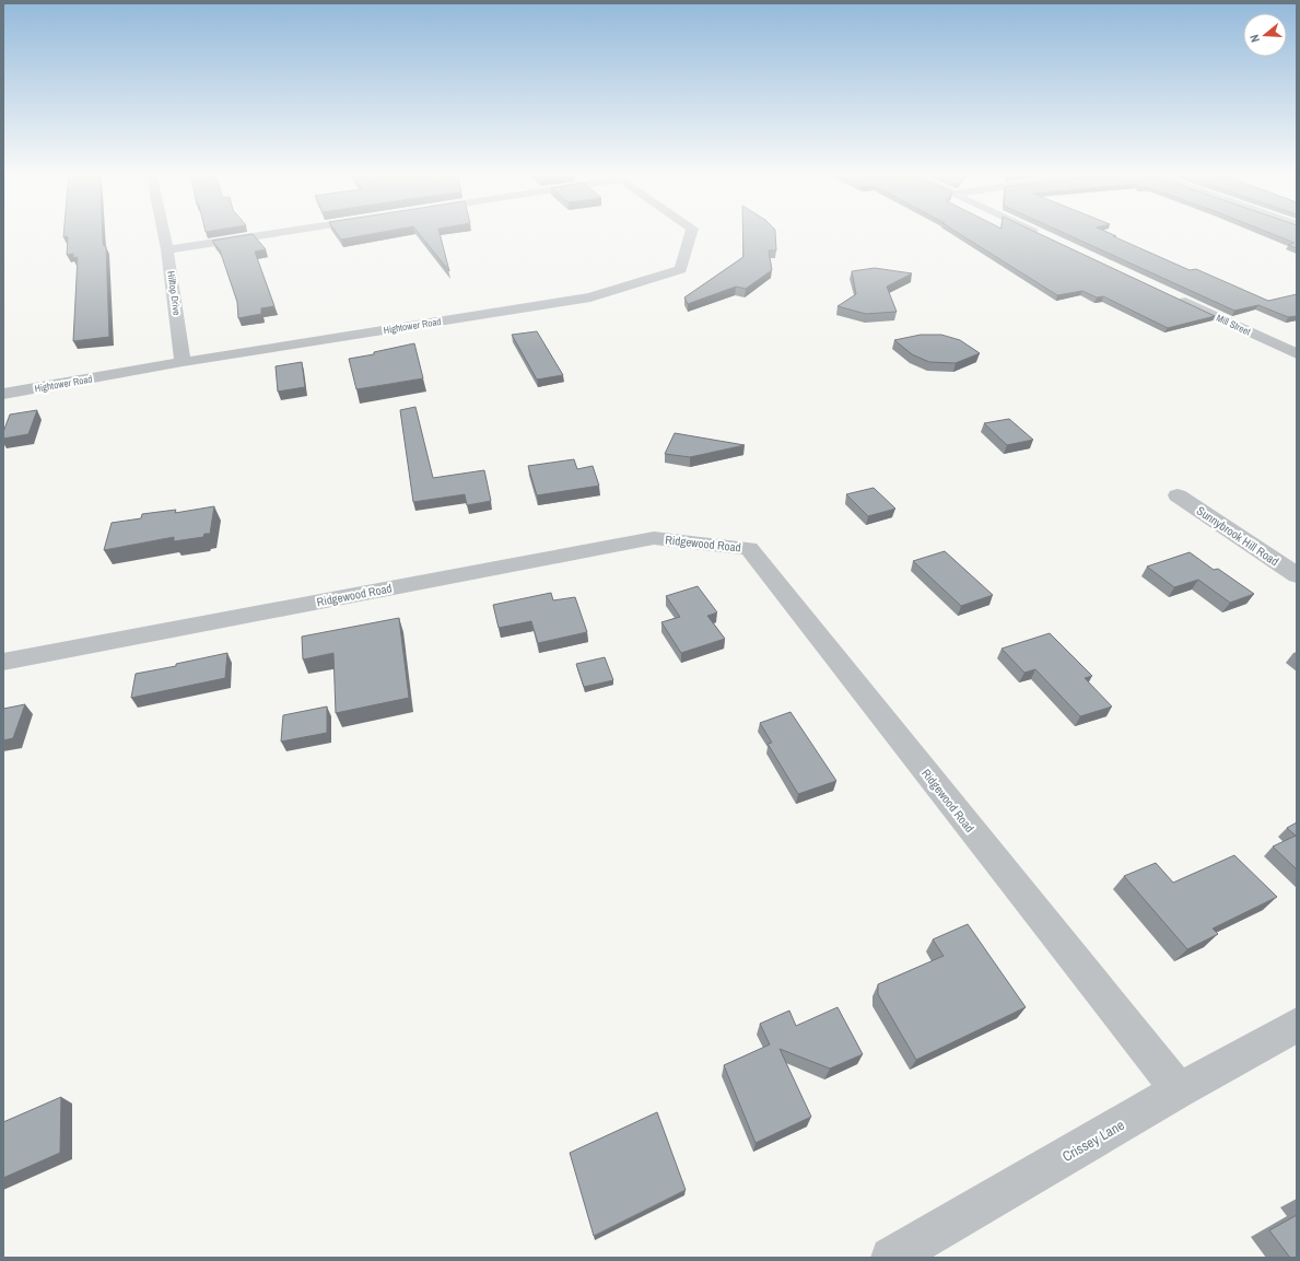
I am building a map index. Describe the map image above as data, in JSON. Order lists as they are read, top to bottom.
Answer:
{
  "streets": {
    "street": [
      "Hilltop Drive",
      "Mill Street",
      "Hightower Road",
      "Sunnybrook Hill Road",
      "Ridgewood Road",
      "Crissey Lane"
    ]
  },
  "crossings": [
    ["Hilltop Drive", "Hightower Road"],
    ["Ridgewood Road", "Crissey Lane"]
  ],
  "north": "left"
}
